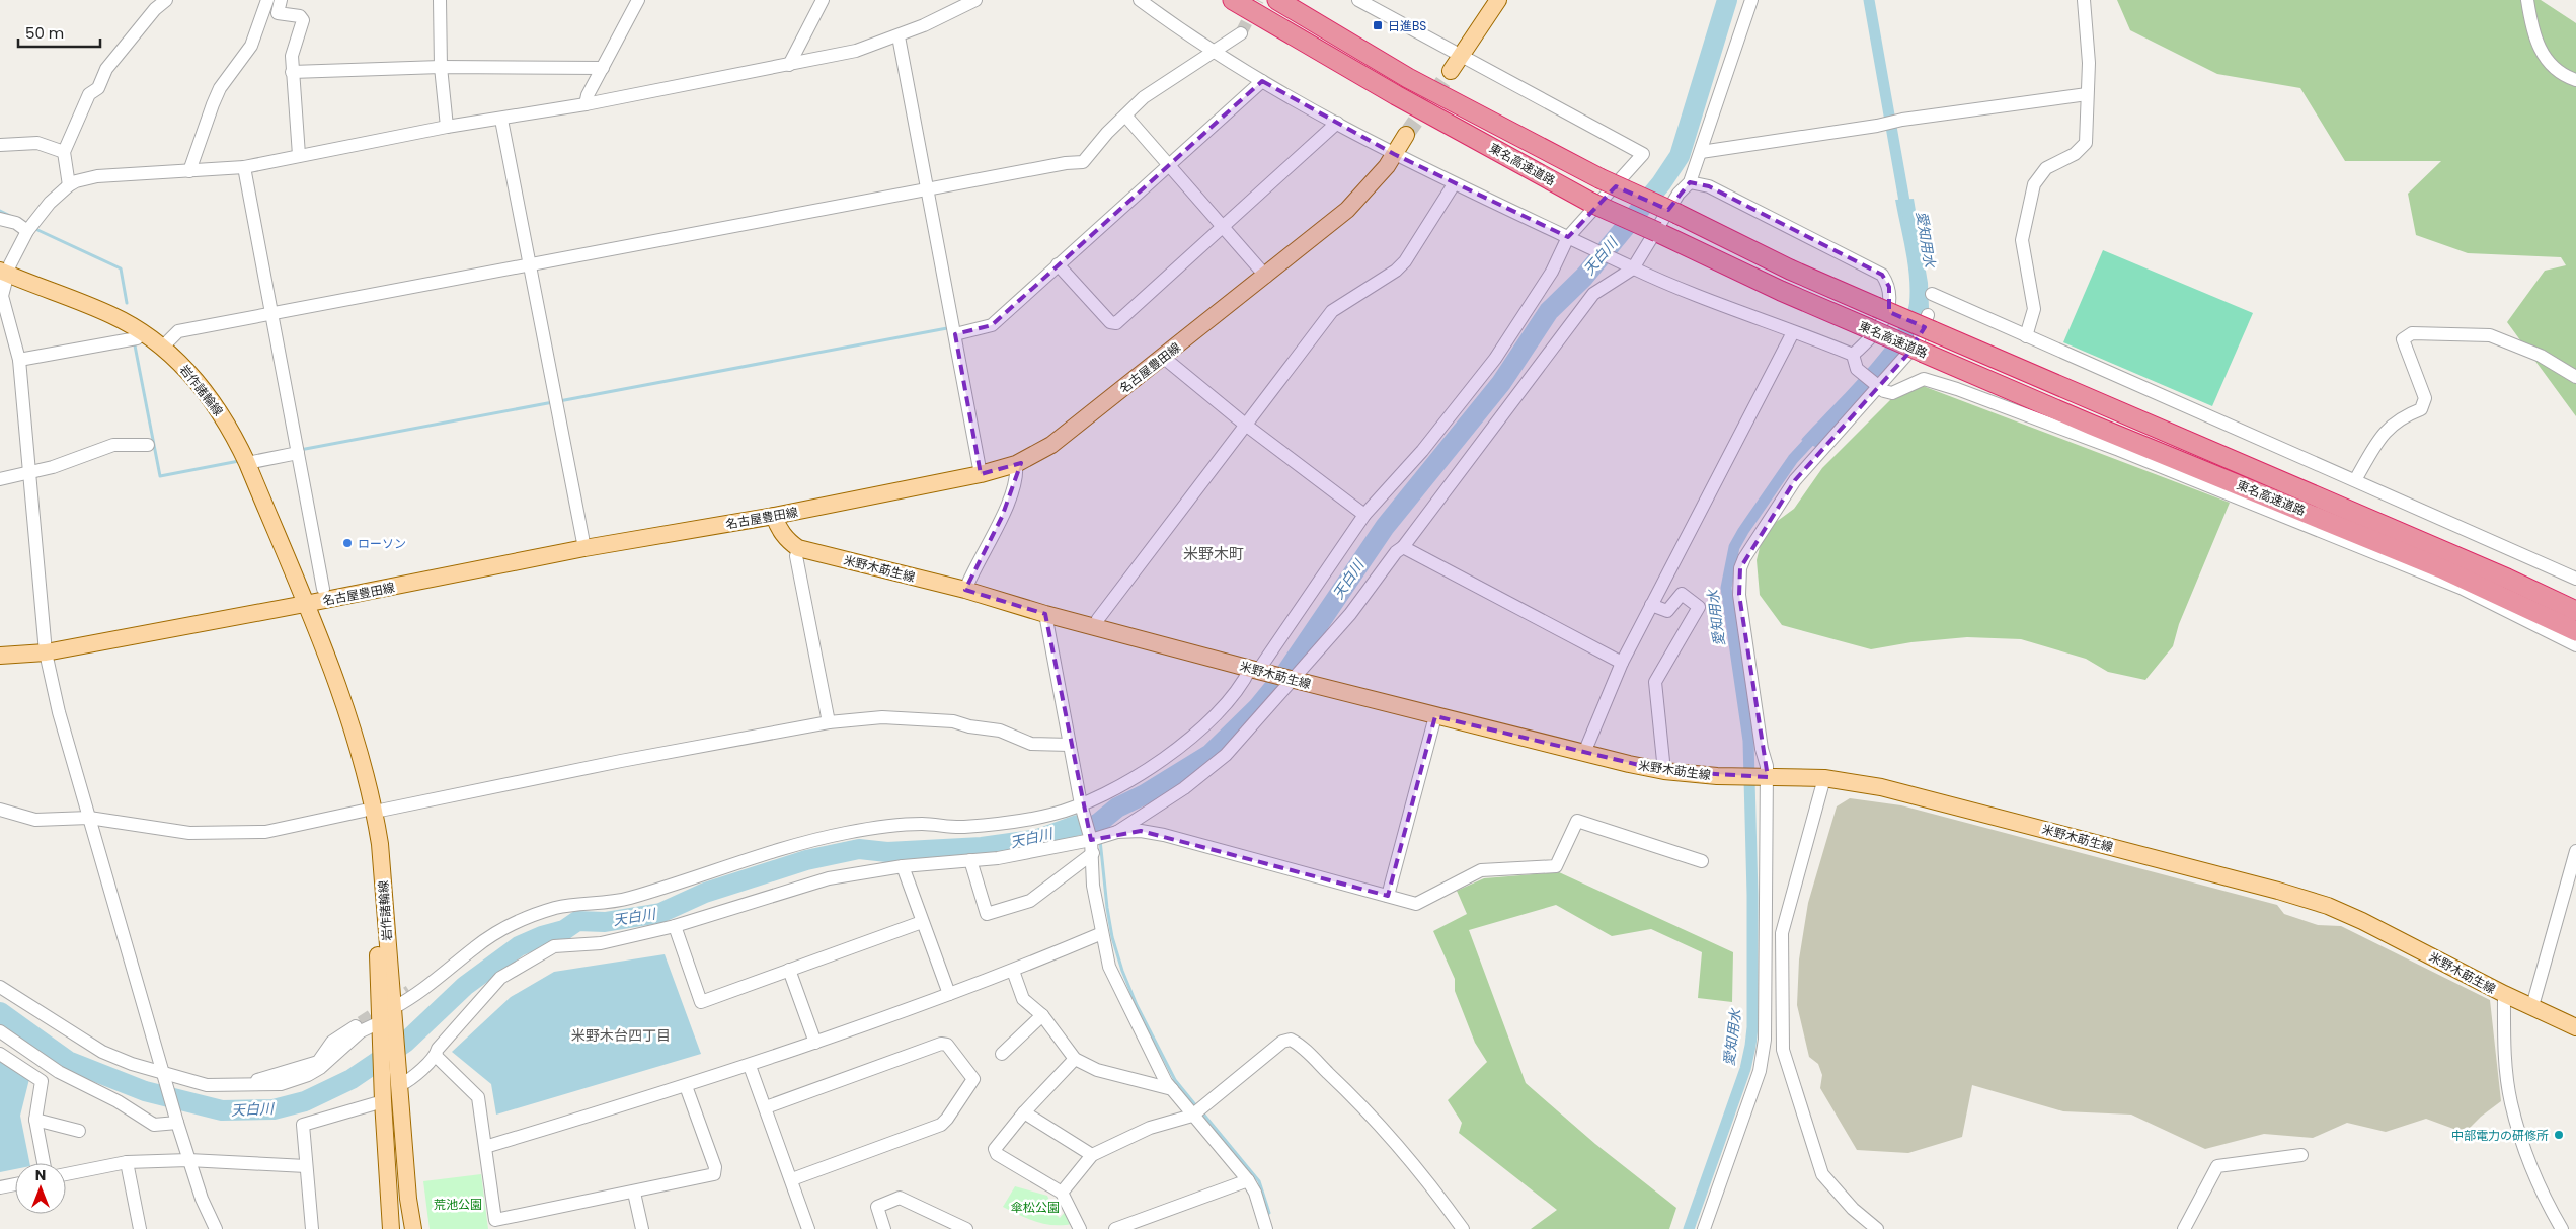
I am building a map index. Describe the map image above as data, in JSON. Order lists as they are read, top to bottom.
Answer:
{
  "streets": {
    "highway": ["東名高速道路"],
    "main road": ["名古屋豊田線", "岩作諸輪線", "米野木莇生線"]
  },
  "crossings": [
    ["名古屋豊田線", "岩作諸輪線"],
    ["名古屋豊田線", "米野木莇生線"]
  ],
  "districts": ["米野木町", "米野木台四丁目"],
  "water": ["愛知用水", "天白川"],
  "parks": ["荒池公園", "傘松公園"],
  "places": {
    "transit": ["日進BS"],
    "other": ["ローソン", "中部電力の研修所"]
  },
  "scale_bar": "50 m",
  "north": "top"
}
